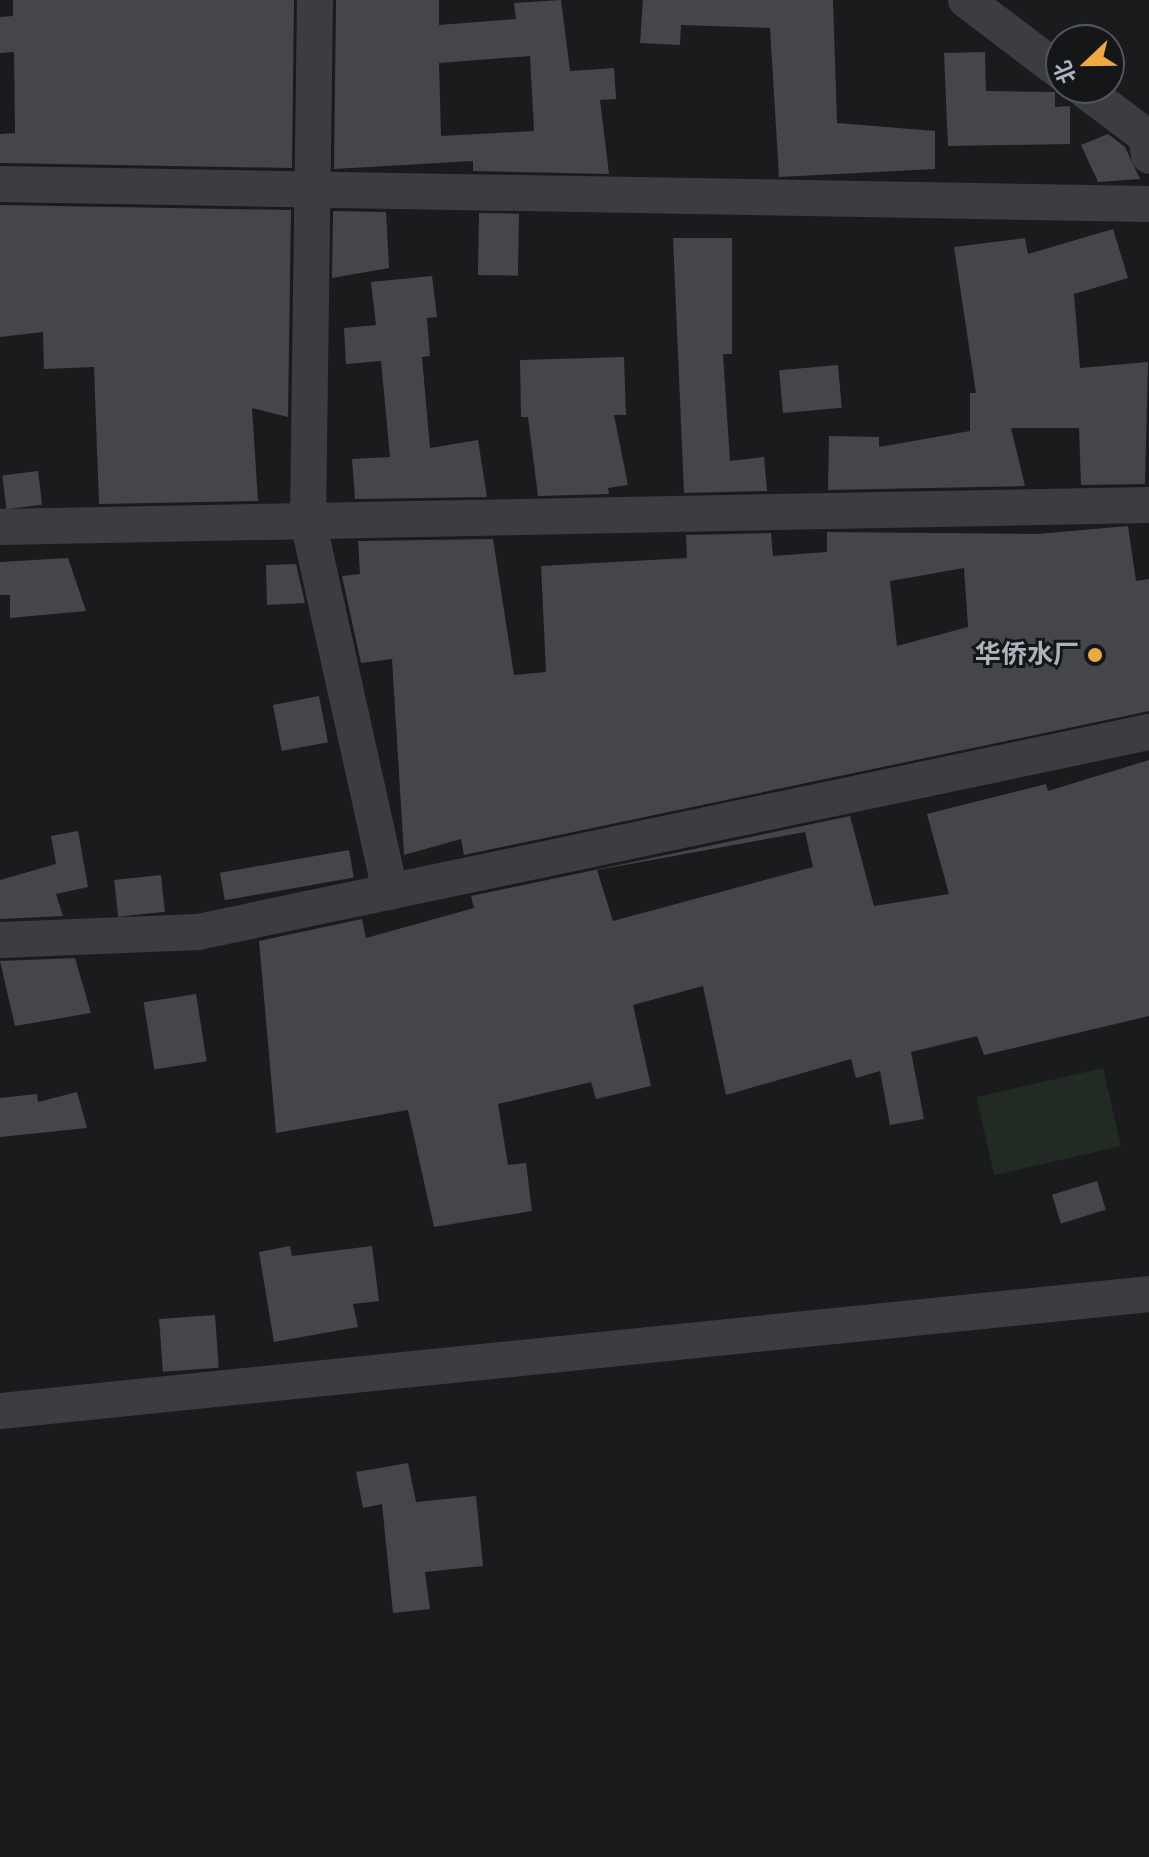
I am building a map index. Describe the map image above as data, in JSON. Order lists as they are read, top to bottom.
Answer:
{
  "places": ["华侨水厂"],
  "north": "left"
}
